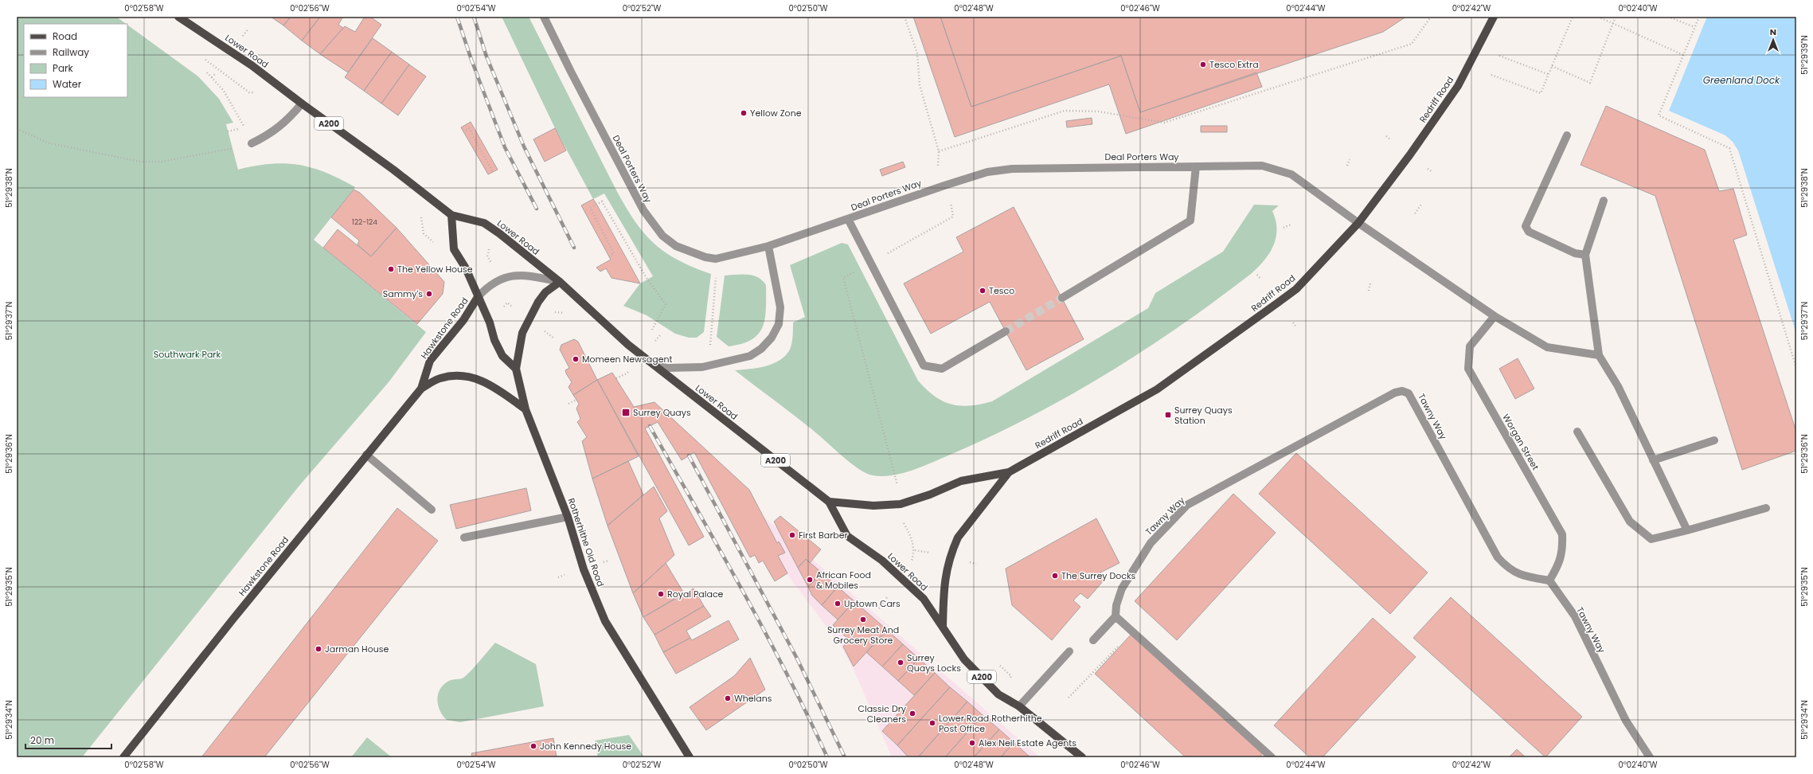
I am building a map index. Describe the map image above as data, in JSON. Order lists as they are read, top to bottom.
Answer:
{
  "streets": {
    "main road": [
      "Lower Road",
      "Redriff Road",
      "A200",
      "Hawkstone Road",
      "Rotherhithe Old Road"
    ],
    "street": ["Deal Porters Way", "Tawny Way", "Worgan Street"]
  },
  "crossings": [
    ["Lower Road", "Redriff Road"],
    ["Lower Road", "Rotherhithe Old Road"],
    ["Redriff Road", "Deal Porters Way"],
    ["Hawkstone Road", "Rotherhithe Old Road"],
    ["Tawny Way", "Worgan Street"]
  ],
  "water": ["Greenland Dock"],
  "parks": ["Southwark Park"],
  "places": {
    "other": [
      "Tesco Extra",
      "Yellow Zone",
      "The Yellow House",
      "Tesco",
      "Sammy's",
      "Momeen Newsagent",
      "First Barber",
      "The Surrey Docks",
      "African Food & Mobiles",
      "Royal Palace",
      "Uptown Cars",
      "Surrey Meat And Grocery Store",
      "Jarman House",
      "Surrey Quays Locks",
      "Whelans",
      "Classic Dry Cleaners",
      "Lower Road Rotherhithe Post Office",
      "Alex Neil Estate Agents",
      "John Kennedy House"
    ],
    "transit": ["Surrey Quays", "Surrey Quays Station"]
  },
  "house_numbers": ["122-124"],
  "legend": [
    "Road",
    "Railway",
    "Park",
    "Water"
  ],
  "scale_bar": "20 m",
  "north": "top",
  "coordinates": [
    "0°02'58\"W",
    "0°02'56\"W",
    "0°02'54\"W",
    "0°02'52\"W",
    "0°02'50\"W",
    "0°02'48\"W",
    "0°02'46\"W",
    "0°02'44\"W",
    "0°02'42\"W",
    "0°02'40\"W",
    "51°29'39\"N",
    "51°29'38\"N",
    "51°29'37\"N",
    "51°29'36\"N",
    "51°29'35\"N",
    "51°29'34\"N"
  ]
}
